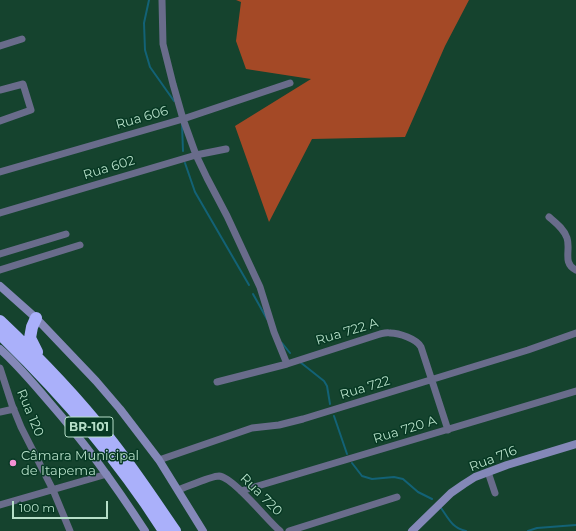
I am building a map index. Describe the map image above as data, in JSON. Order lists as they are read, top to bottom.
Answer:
{
  "streets": {
    "highway": ["BR-101"],
    "main road": ["Rua 716"],
    "street": [
      "Rua 606",
      "Rua 602",
      "Rua 722 A",
      "Rua 722",
      "Rua 120",
      "Rua 720 A",
      "Rua 720"
    ]
  },
  "crossings": [
    ["Rua 722 A", "Rua 722"],
    ["Rua 722 A", "Rua 720 A"],
    ["Rua 720 A", "Rua 720"]
  ],
  "places": ["Câmara Municipal de Itapema"],
  "scale_bar": "100 m"
}
